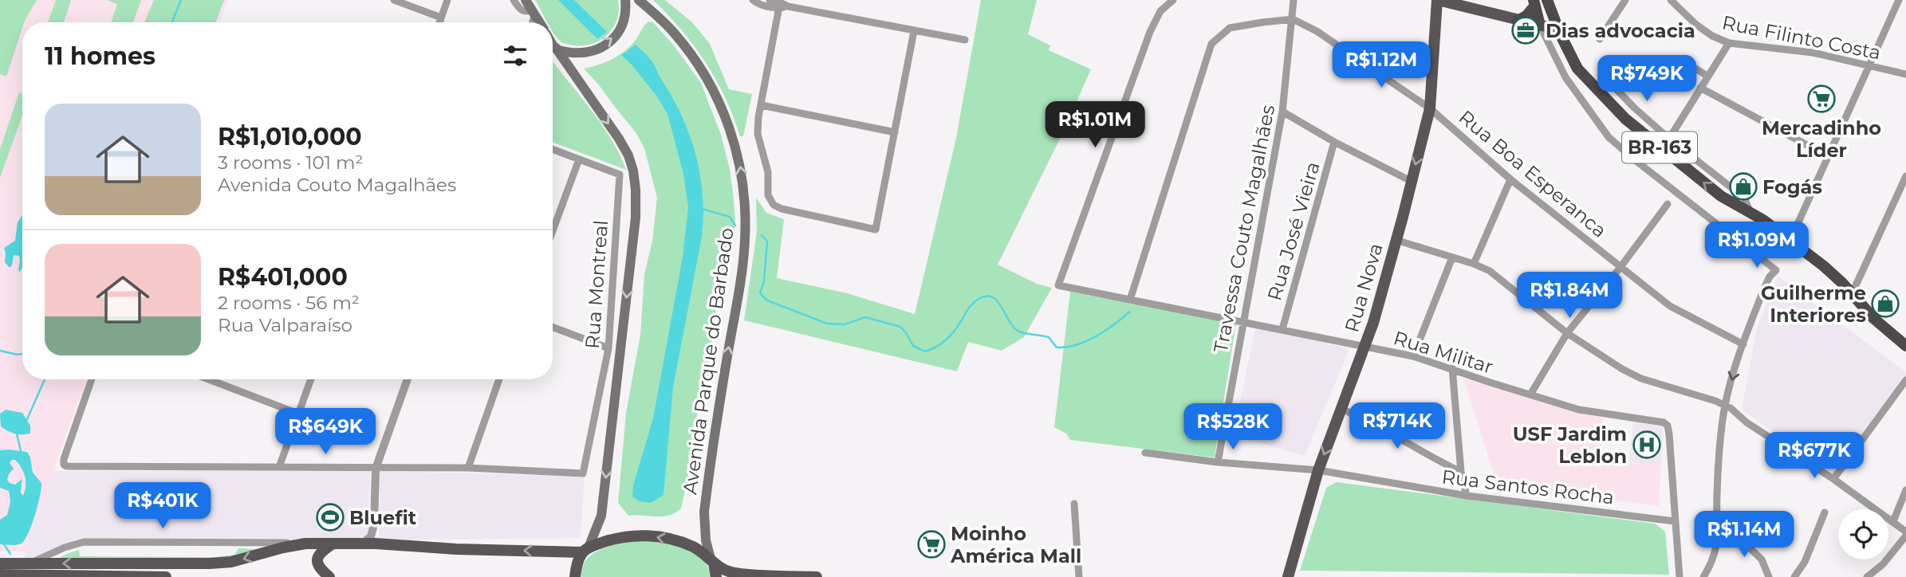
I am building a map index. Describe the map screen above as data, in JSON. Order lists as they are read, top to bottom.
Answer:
{
  "streets": {
    "highway": ["BR-163"],
    "main road": ["Rua Nova", "Avenida Parque do Barbado"],
    "street": [
      "Rua Filinto Costa",
      "Rua Boa Esperanca",
      "Travessa Couto Magalhães",
      "Rua José Vieira",
      "Rua Montreal",
      "Rua Militar",
      "Rua Santos Rocha"
    ]
  },
  "crossings": [
    ["Rua Boa Esperanca", "Travessa Couto Magalhães"],
    ["Rua Boa Esperanca", "Rua Nova"],
    ["Travessa Couto Magalhães", "Rua Militar"],
    ["Travessa Couto Magalhães", "Rua Santos Rocha"],
    ["Rua José Vieira", "Rua Militar"],
    ["Rua Nova", "Rua Militar"],
    ["Rua Nova", "Rua Santos Rocha"],
    ["Rua Militar", "Rua Santos Rocha"]
  ],
  "one_way": ["Avenida Parque do Barbado"],
  "places": {
    "office": ["Dias advocacia"],
    "supermarket": ["Mercadinho Líder", "Moinho América Mall"],
    "shop": ["Fogás", "Guilherme Interiores"],
    "hospital": ["USF Jardim Leblon"],
    "sports": ["Bluefit"]
  },
  "page": {
    "heading": "11 homes",
    "price": [
      "R$1.12M",
      "R$749K",
      "R$1.01M",
      "R$1.09M",
      "R$1.84M",
      "R$714K",
      "R$528K",
      "R$649K",
      "R$677K",
      "R$401K",
      "R$1.14M"
    ],
    "list": [
      {
        "name": "R$1,010,000",
        "note": "3 rooms · 101 m² · Avenida Couto Magalhães"
      },
      {
        "name": "R$401,000",
        "note": "2 rooms · 56 m² · Rua Valparaíso"
      }
    ]
  }
}
